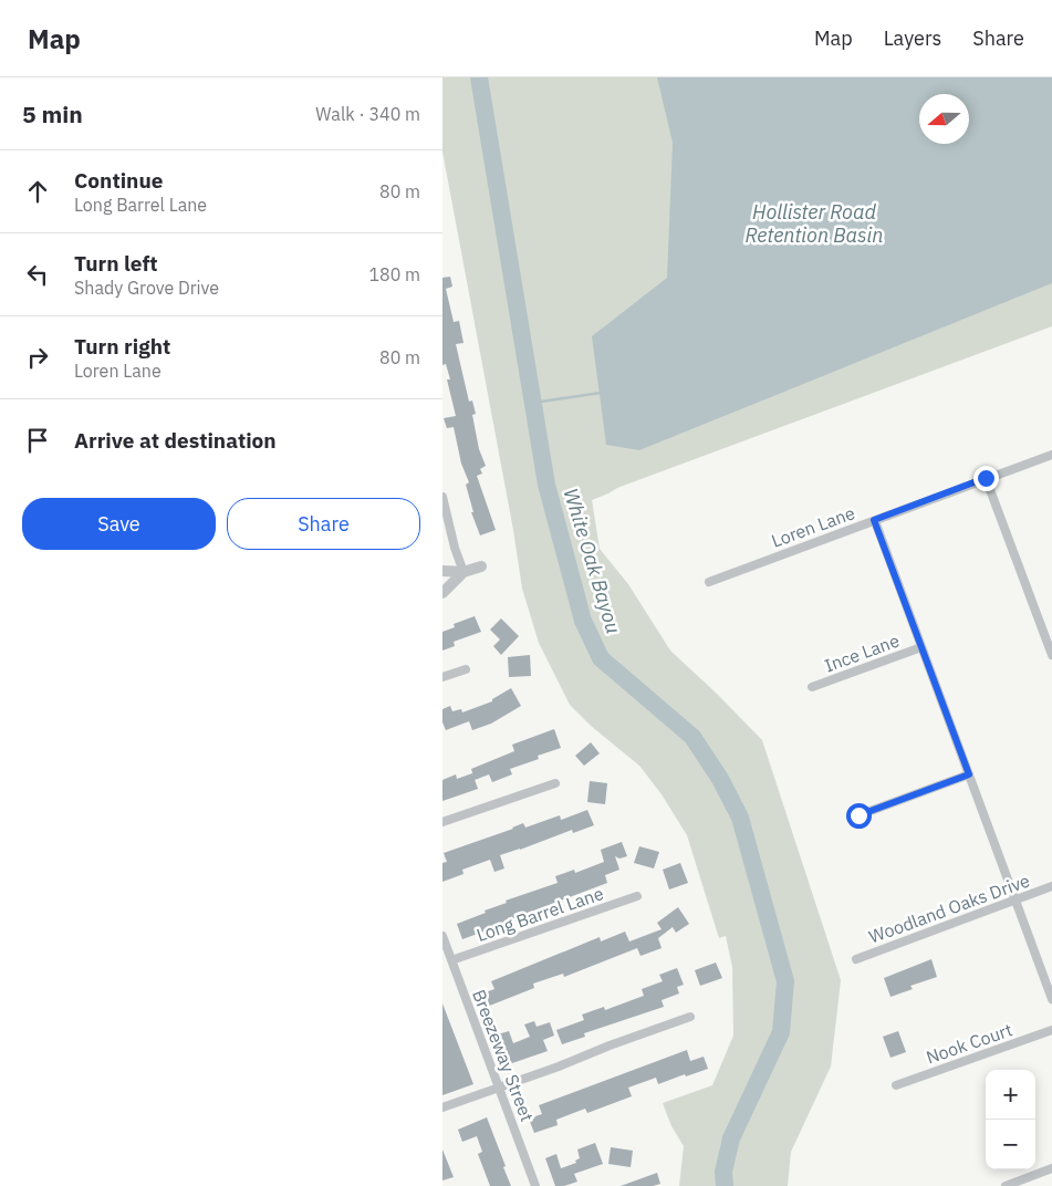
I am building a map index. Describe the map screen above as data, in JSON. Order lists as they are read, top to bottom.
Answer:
{
  "streets": {
    "street": [
      "Loren Lane",
      "Ince Lane",
      "Woodland Oaks Drive",
      "Long Barrel Lane",
      "Nook Court",
      "Breezeway Street"
    ]
  },
  "crossings": [
    ["Long Barrel Lane", "Breezeway Street"]
  ],
  "water": ["Hollister Road Retention Basin", "White Oak Bayou"],
  "north": "left",
  "page": {
    "header": "Map",
    "nav": ["Map", "Layers", "Share"],
    "heading": ["5 min", "Walk · 340 m"],
    "list": [
      ["Continue", "Long Barrel Lane", "80 m"],
      ["Turn left", "Shady Grove Drive", "180 m"],
      ["Turn right", "Loren Lane", "80 m"],
      "Arrive at destination"
    ],
    "buttons": ["Save", "Share"],
    "map_buttons": ["+", "−"]
  }
}
